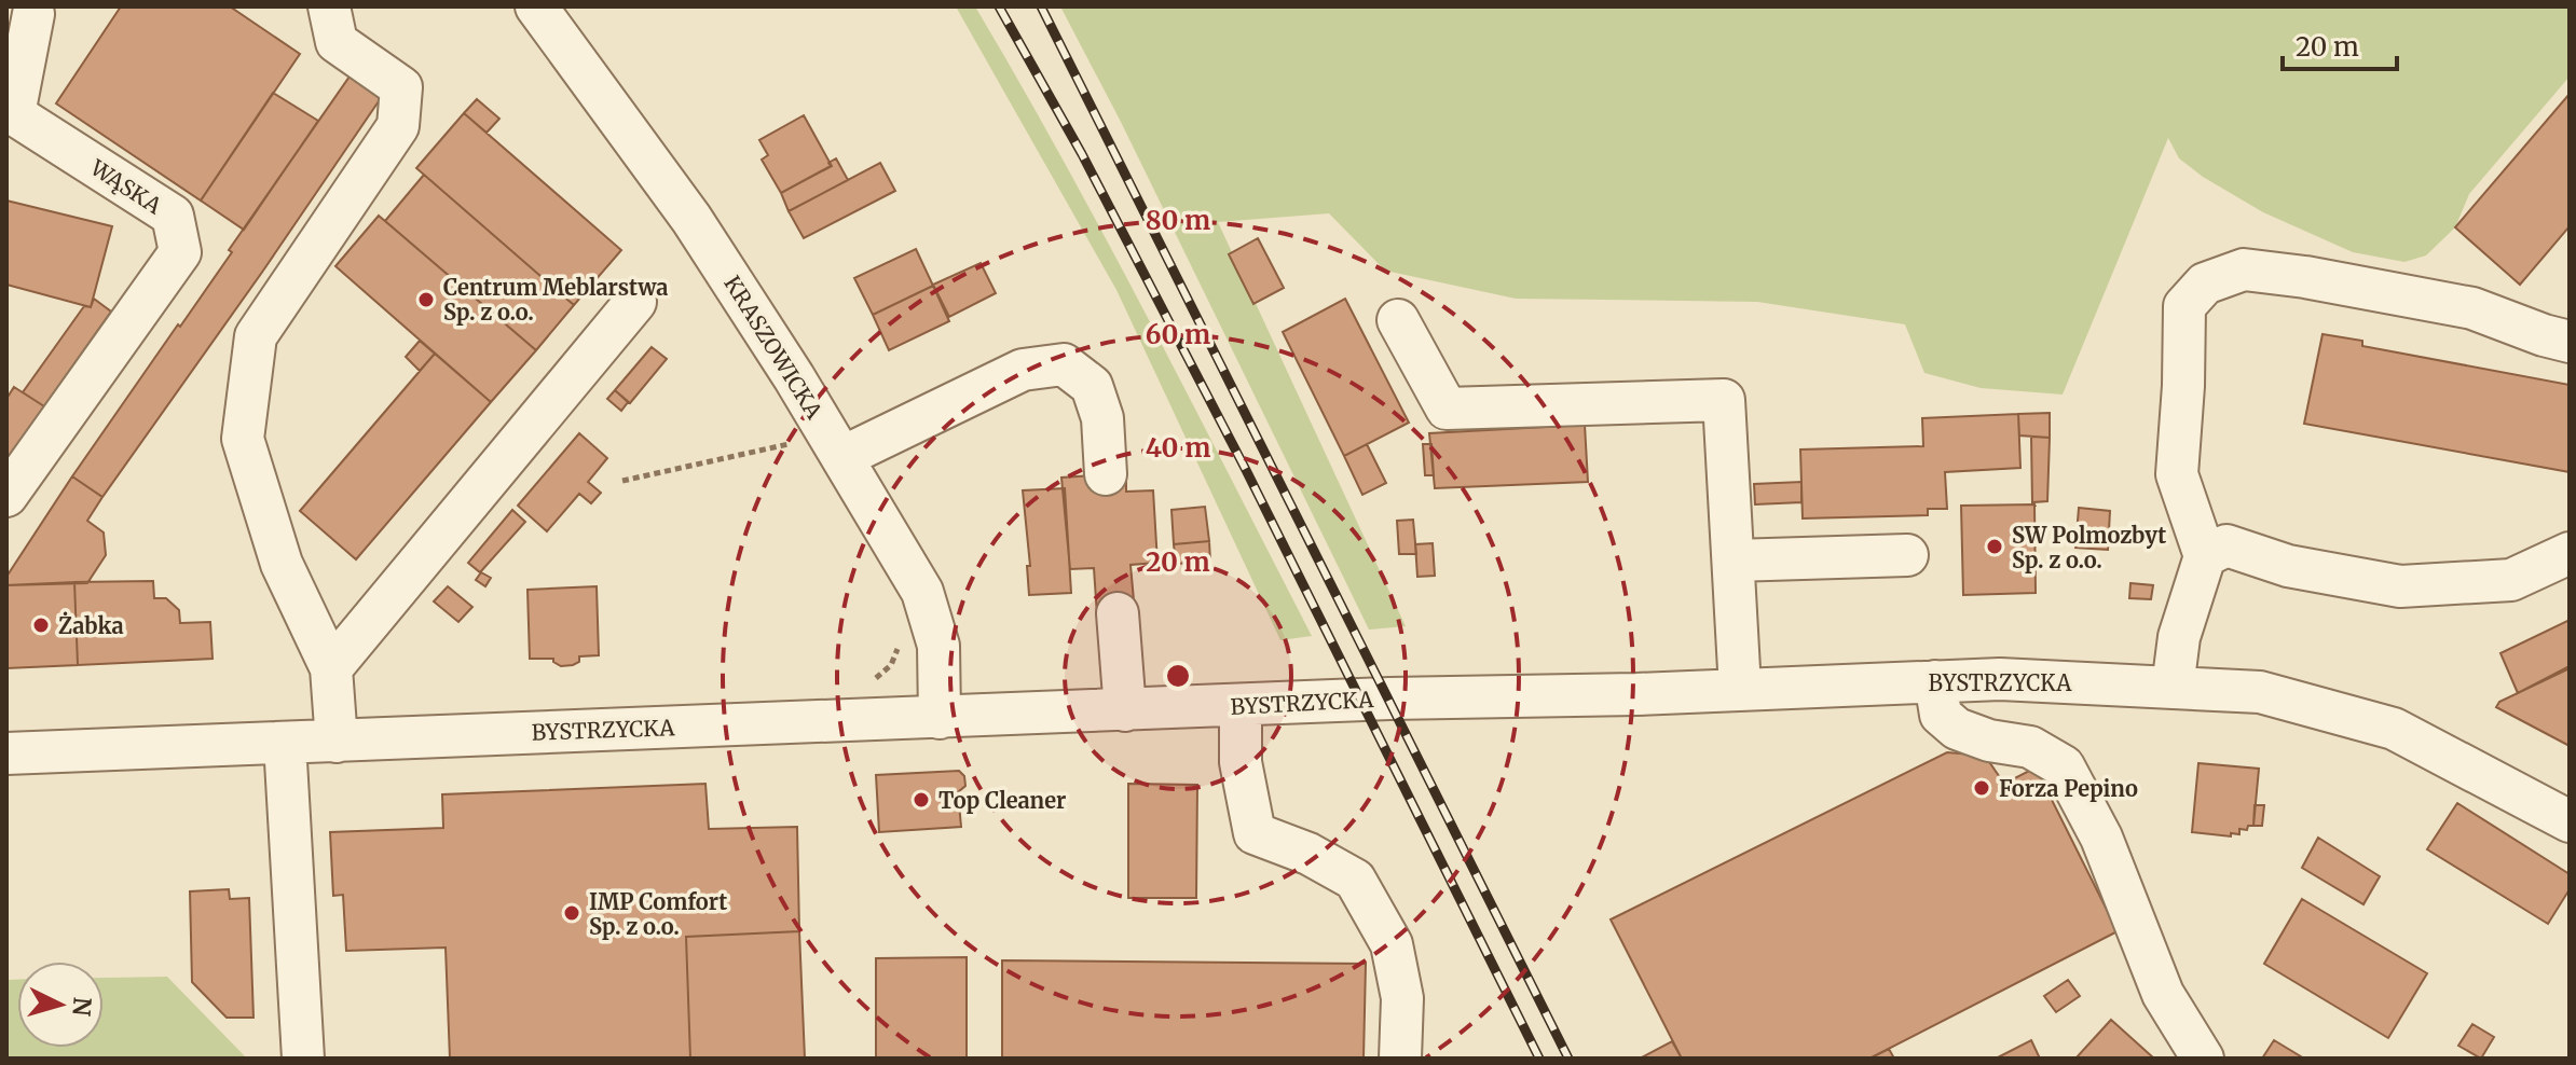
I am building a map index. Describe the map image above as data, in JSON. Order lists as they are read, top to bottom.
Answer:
{
  "streets": {
    "street": ["WĄSKA", "KRASZOWICKA", "BYSTRZYCKA"]
  },
  "crossings": [
    ["KRASZOWICKA", "BYSTRZYCKA"]
  ],
  "places": [
    "Centrum Meblarstwa Sp. z o.o.",
    "SW Polmozbyt Sp. z o.o.",
    "Żabka",
    "Forza Pepino",
    "Top Cleaner",
    "IMP Comfort Sp. z o.o."
  ],
  "scale_bar": "20 m",
  "north": "right",
  "rings": [
    "80 m",
    "60 m",
    "40 m",
    "20 m"
  ]
}
